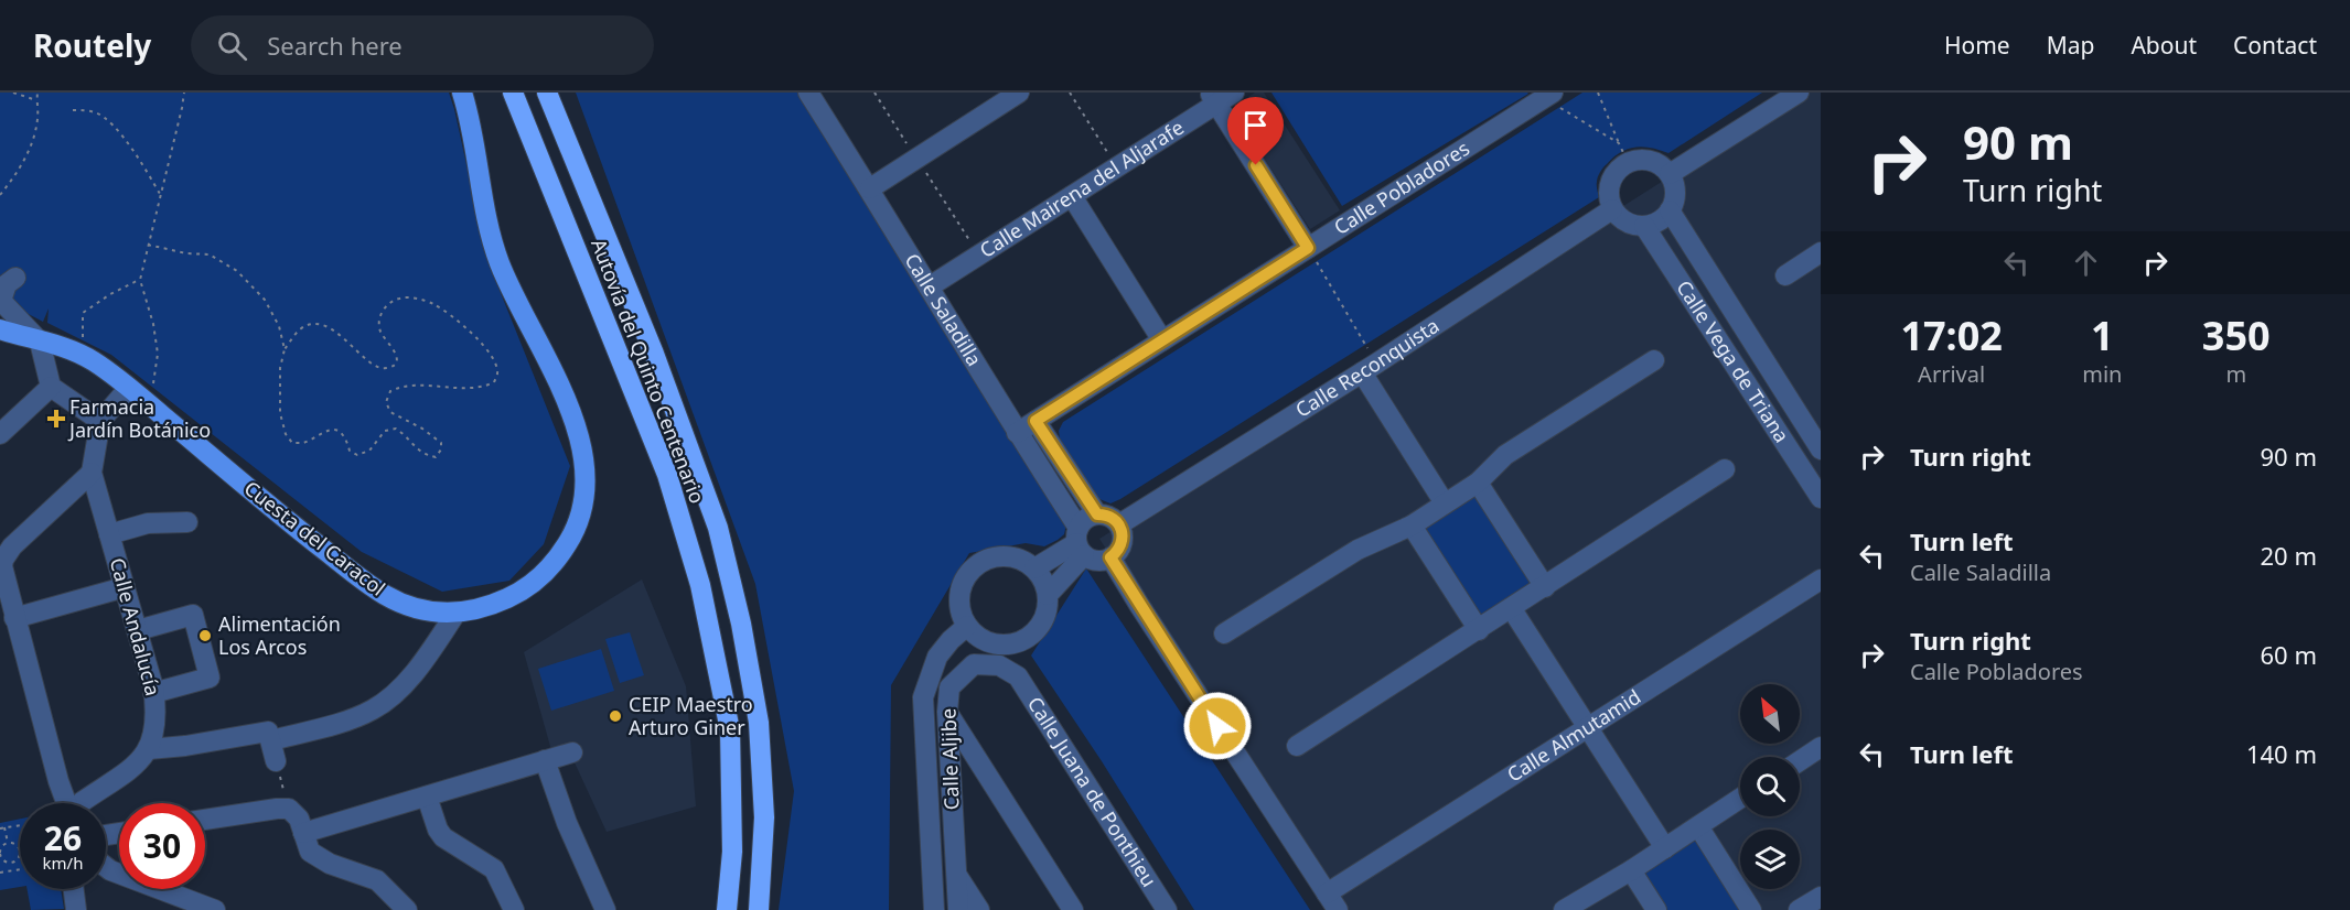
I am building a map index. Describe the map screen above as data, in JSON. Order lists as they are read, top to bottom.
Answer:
{
  "streets": {
    "highway": ["Autovía del Quinto Centenario"],
    "main road": ["Cuesta del Caracol"],
    "street": [
      "Calle Pobladores",
      "Calle Mairena del Aljarafe",
      "Calle Saladilla",
      "Calle Vega de Triana",
      "Calle Reconquista",
      "Calle Andalucía",
      "Calle Almutamid",
      "Calle Aljibe",
      "Calle Juana de Ponthieu"
    ]
  },
  "crossings": [
    ["Calle Pobladores", "Calle Saladilla"],
    ["Calle Mairena del Aljarafe", "Calle Saladilla"],
    ["Calle Saladilla", "Calle Reconquista"],
    ["Calle Vega de Triana", "Calle Reconquista"],
    ["Calle Aljibe", "Calle Juana de Ponthieu"]
  ],
  "places": {
    "health": ["Farmacia Jardín Botánico"],
    "other": ["Alimentación Los Arcos", "CEIP Maestro Arturo Giner"]
  },
  "north": "top left",
  "page": {
    "header": "Routely",
    "search": "Search here",
    "nav": [
      "Home",
      "Map",
      "About",
      "Contact"
    ],
    "turn": ["90 m", "Turn right"],
    "eta": [
      "17:02",
      "Arrival",
      "1",
      "min",
      "350",
      "m"
    ],
    "list": [
      {
        "name": "Turn right",
        "value": "90 m"
      },
      {
        "name": "Turn left",
        "note": "Calle Saladilla",
        "value": "20 m"
      },
      {
        "name": "Turn right",
        "note": "Calle Pobladores",
        "value": "60 m"
      },
      {
        "name": "Turn left",
        "value": "140 m"
      }
    ],
    "speed": "26 km/h",
    "limit": "30"
  }
}
